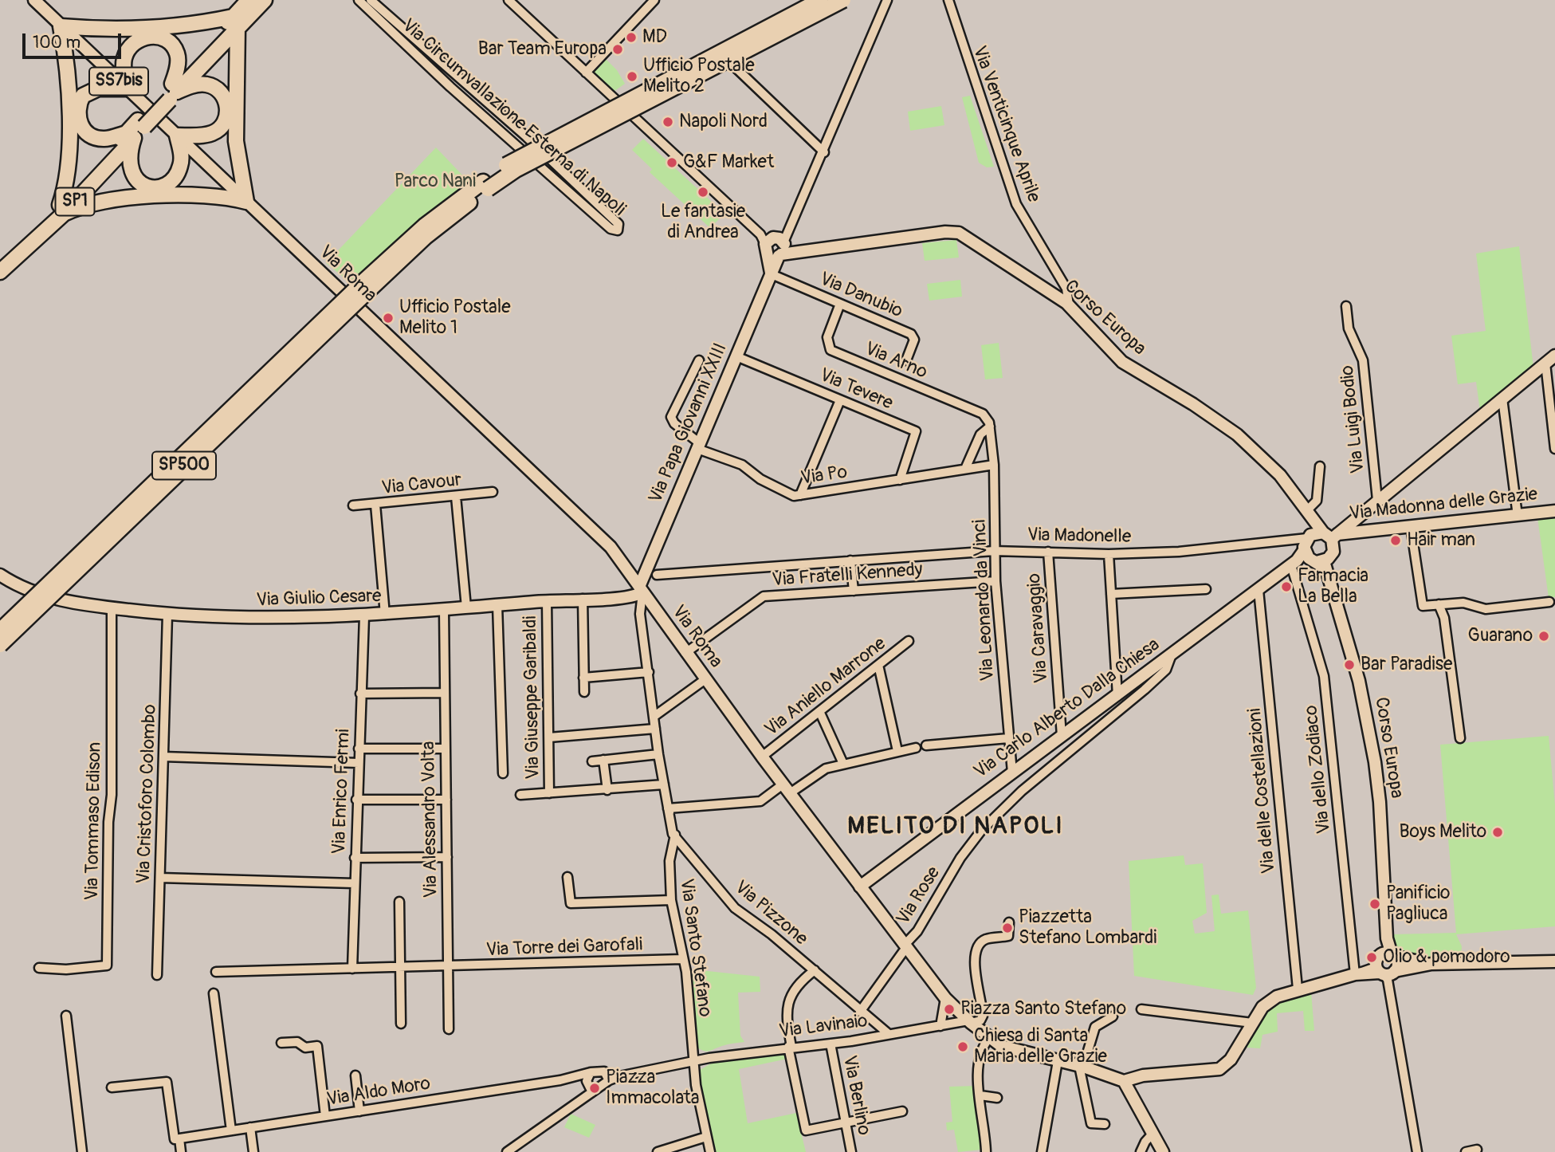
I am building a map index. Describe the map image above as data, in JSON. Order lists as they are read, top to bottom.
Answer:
{
  "streets": {
    "highway": ["SP1", "SP500"],
    "main road": [
      "SS7bis",
      "Via Roma",
      "Corso Europa",
      "Via Papa Giovanni XXIII",
      "Via Madonna delle Grazie",
      "Via Giulio Cesare",
      "Via Carlo Alberto Dalla Chiesa"
    ],
    "street": [
      "Via Circumvallazione Esterna di Napoli",
      "Via Venticinque Aprile",
      "Via Danubio",
      "Via Arno",
      "Via Tevere",
      "Via Luigi Bodio",
      "Via Po",
      "Via Cavour",
      "Via Madonelle",
      "Via Fratelli Kennedy",
      "Via Leonardo da Vinci",
      "Via Caravaggio",
      "Via Aniello Marrone",
      "Via Giuseppe Garibaldi",
      "Via dello Zodiaco",
      "Via delle Costellazioni",
      "Via Enrico Fermi",
      "Via Cristoforo Colombo",
      "Via Alessandro Volta",
      "Via Tommaso Edison",
      "Via Rose",
      "Via Pizzone",
      "Via Torre dei Garofali",
      "Via Santo Stefano",
      "Via Lavinaio",
      "Via Aldo Moro",
      "Via Berlino"
    ]
  },
  "crossings": [
    ["SS7bis", "Via Roma"],
    ["Via Roma", "Via Papa Giovanni XXIII"],
    ["Via Roma", "Via Fratelli Kennedy"],
    ["Via Roma", "Via Giulio Cesare"],
    ["Via Roma", "Via Aniello Marrone"],
    ["Via Roma", "Via Carlo Alberto Dalla Chiesa"],
    ["Via Roma", "Via Rose"],
    ["Via Danubio", "Via Arno"],
    ["Via Danubio", "Via Papa Giovanni XXIII"],
    ["Corso Europa", "Via Madonna delle Grazie"],
    ["Corso Europa", "Via Madonelle"],
    ["Corso Europa", "Via Carlo Alberto Dalla Chiesa"],
    ["Via Arno", "Via Leonardo da Vinci"],
    ["Via Tevere", "Via Papa Giovanni XXIII"],
    ["Via Tevere", "Via Po"],
    ["Via Papa Giovanni XXIII", "Via Po"],
    ["Via Papa Giovanni XXIII", "Via Giulio Cesare"],
    ["Via Po", "Via Leonardo da Vinci"],
    ["Via Madonna delle Grazie", "Via Carlo Alberto Dalla Chiesa"],
    ["Via Madonelle", "Via Leonardo da Vinci"],
    ["Via Madonelle", "Via Caravaggio"],
    ["Via Madonelle", "Via Carlo Alberto Dalla Chiesa"],
    ["Via Fratelli Kennedy", "Via Leonardo da Vinci"],
    ["Via Giulio Cesare", "Via Giuseppe Garibaldi"],
    ["Via Giulio Cesare", "Via Enrico Fermi"],
    ["Via Giulio Cesare", "Via Cristoforo Colombo"],
    ["Via Giulio Cesare", "Via Alessandro Volta"],
    ["Via Giulio Cesare", "Via Tommaso Edison"],
    ["Via Leonardo da Vinci", "Via Carlo Alberto Dalla Chiesa"],
    ["Via Caravaggio", "Via Carlo Alberto Dalla Chiesa"],
    ["Via Carlo Alberto Dalla Chiesa", "Via dello Zodiaco"],
    ["Via Carlo Alberto Dalla Chiesa", "Via delle Costellazioni"],
    ["Via Carlo Alberto Dalla Chiesa", "Via Rose"],
    ["Via Enrico Fermi", "Via Torre dei Garofali"],
    ["Via Alessandro Volta", "Via Torre dei Garofali"],
    ["Via Rose", "Via Pizzone"],
    ["Via Pizzone", "Via Santo Stefano"],
    ["Via Pizzone", "Via Lavinaio"],
    ["Via Torre dei Garofali", "Via Santo Stefano"],
    ["Via Santo Stefano", "Via Lavinaio"],
    ["Via Lavinaio", "Via Berlino"]
  ],
  "districts": ["MELITO DI NAPOLI"],
  "parks": ["Parco Nani"],
  "places": [
    "MD",
    "Bar Team Europa",
    "Ufficio Postale Melito 2",
    "Napoli Nord",
    "G&F Market",
    "Le fantasie di Andrea",
    "Ufficio Postale Melito 1",
    "Hair man",
    "Farmacia La Bella",
    "Guarano",
    "Bar Paradise",
    "Boys Melito",
    "Panificio Pagliuca",
    "Piazzetta Stefano Lombardi",
    "Olio & pomodoro",
    "Piazza Santo Stefano",
    "Chiesa di Santa Maria delle Grazie",
    "Piazza Immacolata"
  ],
  "scale_bar": "100 m"
}
